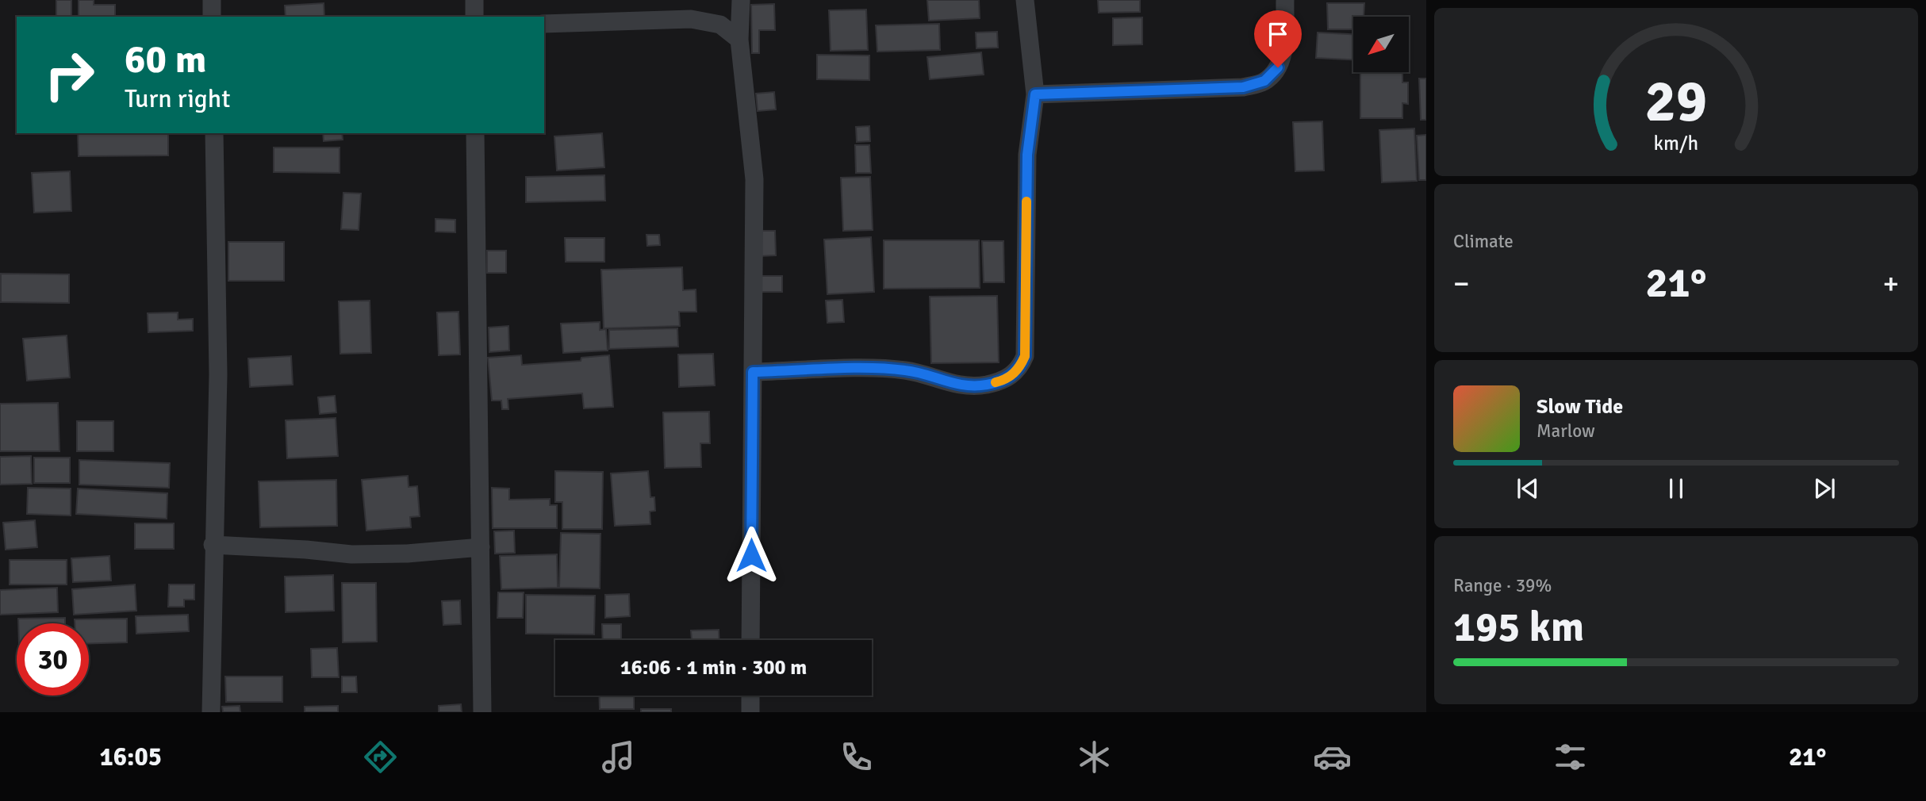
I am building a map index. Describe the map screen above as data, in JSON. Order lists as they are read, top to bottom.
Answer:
{
  "north": "bottom left",
  "page": {
    "turn": ["60 m", "Turn right"],
    "tile": [
      "Climate",
      ["Range · 39%", "195 km"]
    ],
    "heat": ["−", "21°", "+"],
    "song": ["Slow Tide", "Marlow"],
    "limit": "30",
    "trip": "16:06 · 1 min · 300 m",
    "tabs": ["16:05", "21°"],
    "gauge": ["29", "km/h"]
  }
}
